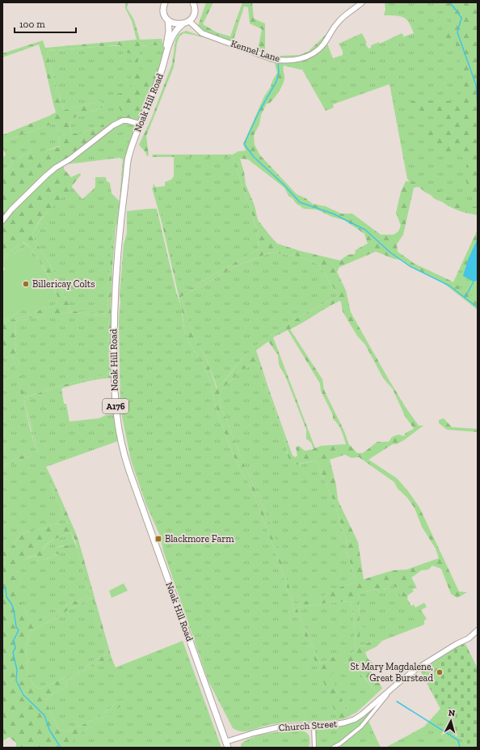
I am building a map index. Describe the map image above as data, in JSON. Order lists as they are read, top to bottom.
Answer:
{
  "streets": {
    "main road": ["Noak Hill Road", "A176"],
    "street": ["Kennel Lane", "Church Street"]
  },
  "crossings": [
    ["Noak Hill Road", "Church Street"]
  ],
  "places": {
    "other": ["Billericay Colts", "St Mary Magdalene, Great Burstead"],
    "transit": ["Blackmore Farm"]
  },
  "scale_bar": "100 m",
  "north": "top"
}
